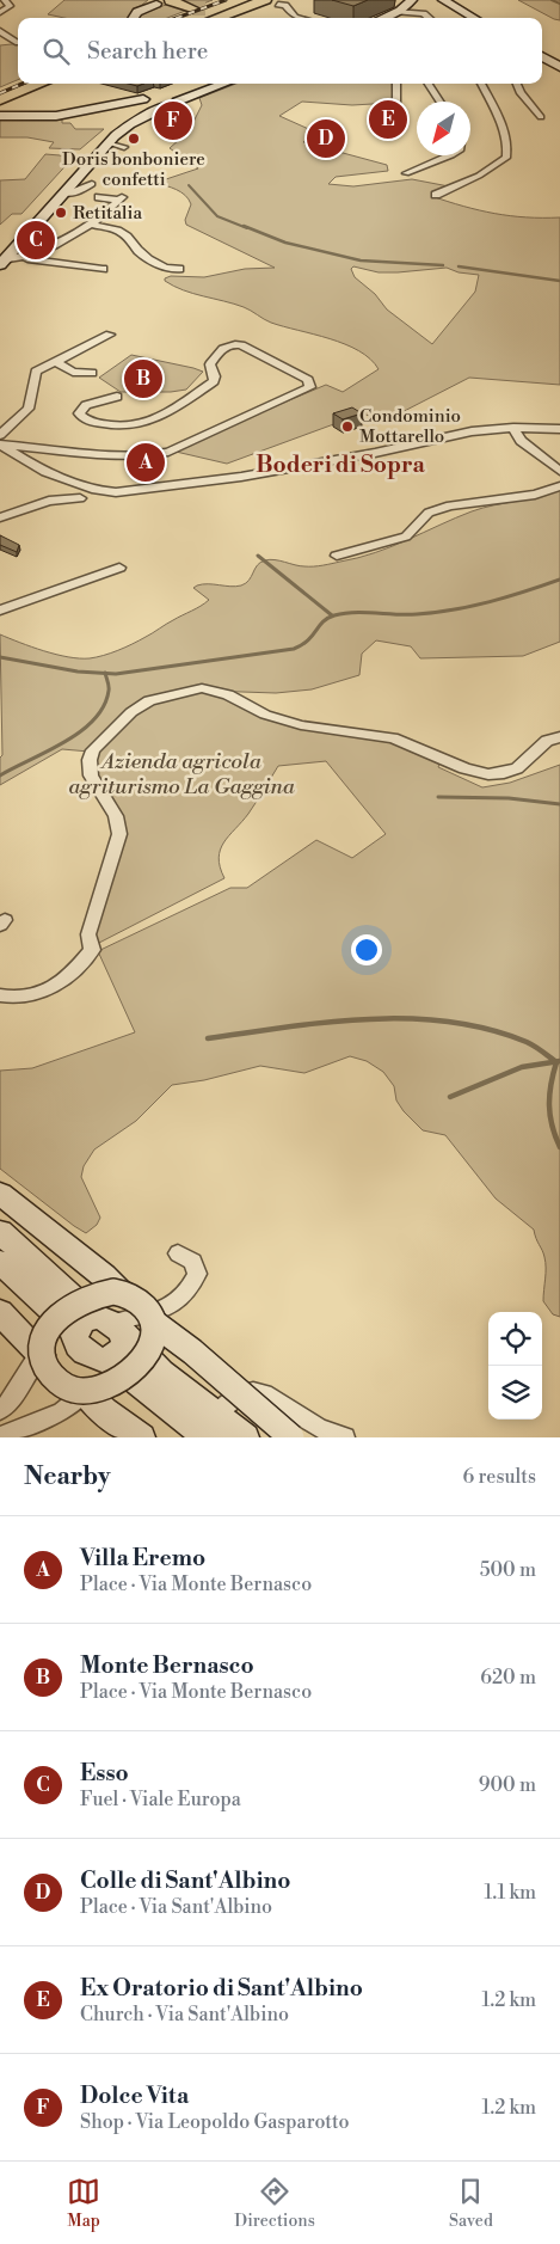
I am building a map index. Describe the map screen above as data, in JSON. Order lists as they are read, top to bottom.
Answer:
{
  "districts": ["Boderi di Sopra"],
  "parks": ["Azienda agricola agriturismo La Gaggina"],
  "places": ["Doris bonboniere confetti", "Retitalia", "Condominio Mottarello"],
  "north": "bottom left",
  "page": {
    "search": "Search here",
    "pins": [
      "E",
      "F",
      "D",
      "C",
      "B",
      "A"
    ],
    "heading": ["Nearby", "6 results"],
    "list": [
      {
        "mark": "A",
        "name": "Villa Eremo",
        "note": "Place · Via Monte Bernasco",
        "value": "500 m"
      },
      {
        "mark": "B",
        "name": "Monte Bernasco",
        "note": "Place · Via Monte Bernasco",
        "value": "620 m"
      },
      {
        "mark": "C",
        "name": "Esso",
        "note": "Fuel · Viale Europa",
        "value": "900 m"
      },
      {
        "mark": "D",
        "name": "Colle di Sant'Albino",
        "note": "Place · Via Sant'Albino",
        "value": "1.1 km"
      },
      {
        "mark": "E",
        "name": "Ex Oratorio di Sant'Albino",
        "note": "Church · Via Sant'Albino",
        "value": "1.2 km"
      },
      {
        "mark": "F",
        "name": "Dolce Vita",
        "note": "Shop · Via Leopoldo Gasparotto",
        "value": "1.2 km"
      }
    ],
    "nav": ["Map", "Directions", "Saved"]
  }
}
